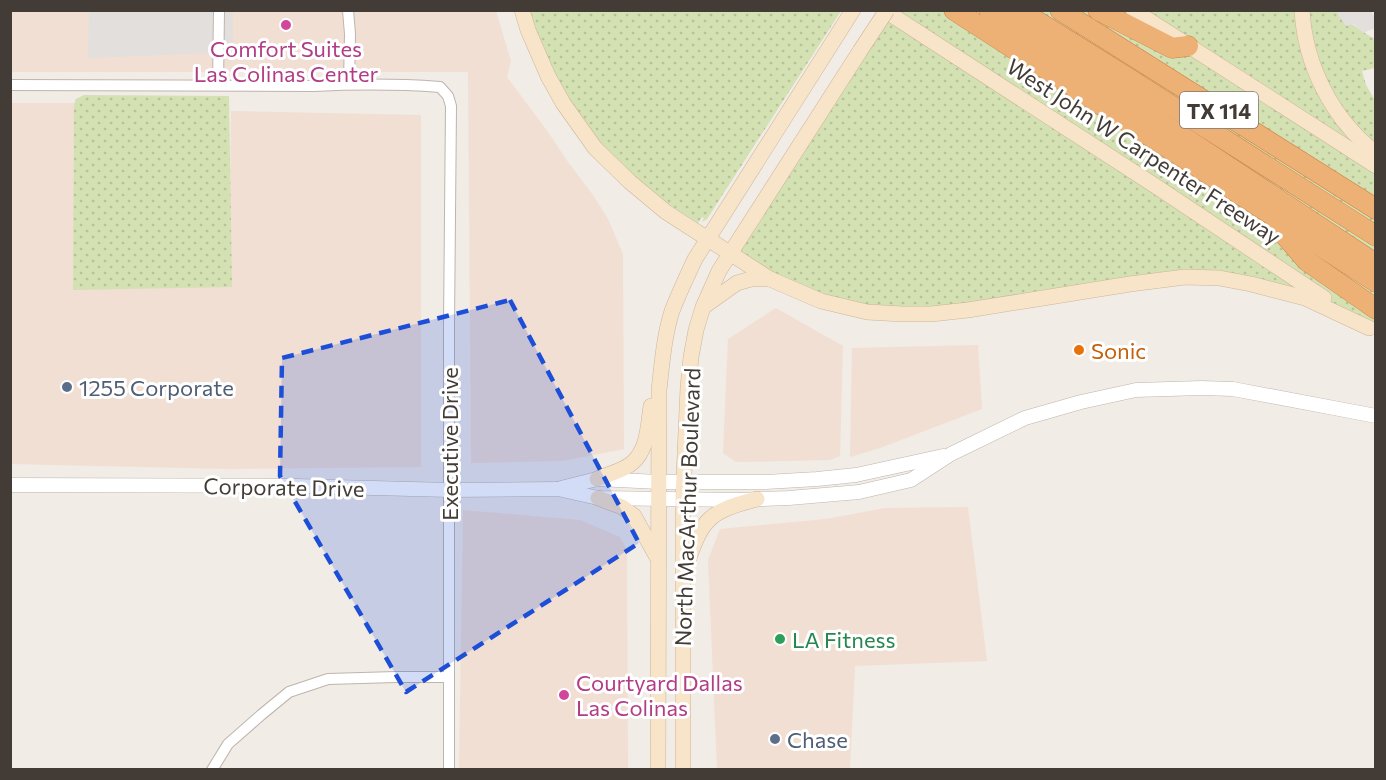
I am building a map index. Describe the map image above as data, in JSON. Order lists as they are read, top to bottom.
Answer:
{
  "streets": {
    "highway": ["TX 114", "West John W Carpenter Freeway"],
    "main road": ["North MacArthur Boulevard"],
    "street": ["Executive Drive", "Corporate Drive"]
  },
  "crossings": [
    ["West John W Carpenter Freeway", "North MacArthur Boulevard"],
    ["Executive Drive", "Corporate Drive"],
    ["Corporate Drive", "North MacArthur Boulevard"]
  ],
  "places": [
    "Comfort Suites Las Colinas Center",
    "Sonic",
    "1255 Corporate",
    "LA Fitness",
    "Courtyard Dallas Las Colinas",
    "Chase"
  ]
}
